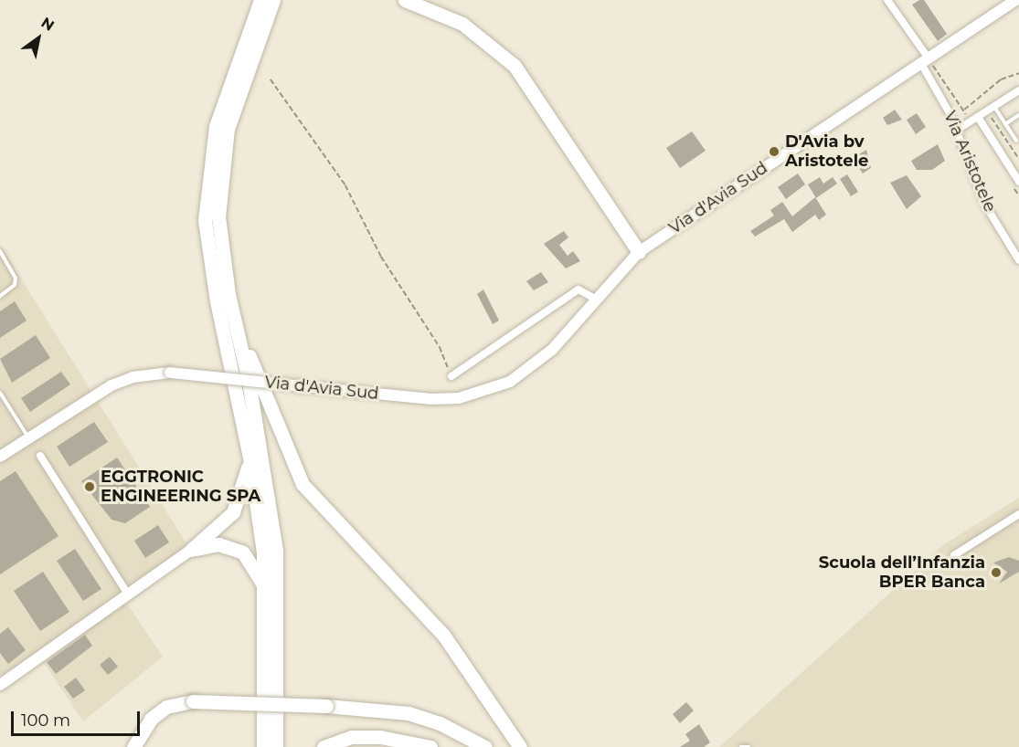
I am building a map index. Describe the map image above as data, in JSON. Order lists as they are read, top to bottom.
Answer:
{
  "streets": {
    "street": ["Via Aristotele", "Via d'Avia Sud"]
  },
  "crossings": [
    ["Via Aristotele", "Via d'Avia Sud"]
  ],
  "places": ["D'Avia bv Aristotele", "EGGTRONIC ENGINEERING SPA", "Scuola dell’Infanzia BPER Banca"],
  "scale_bar": "100 m",
  "north": "top right"
}
